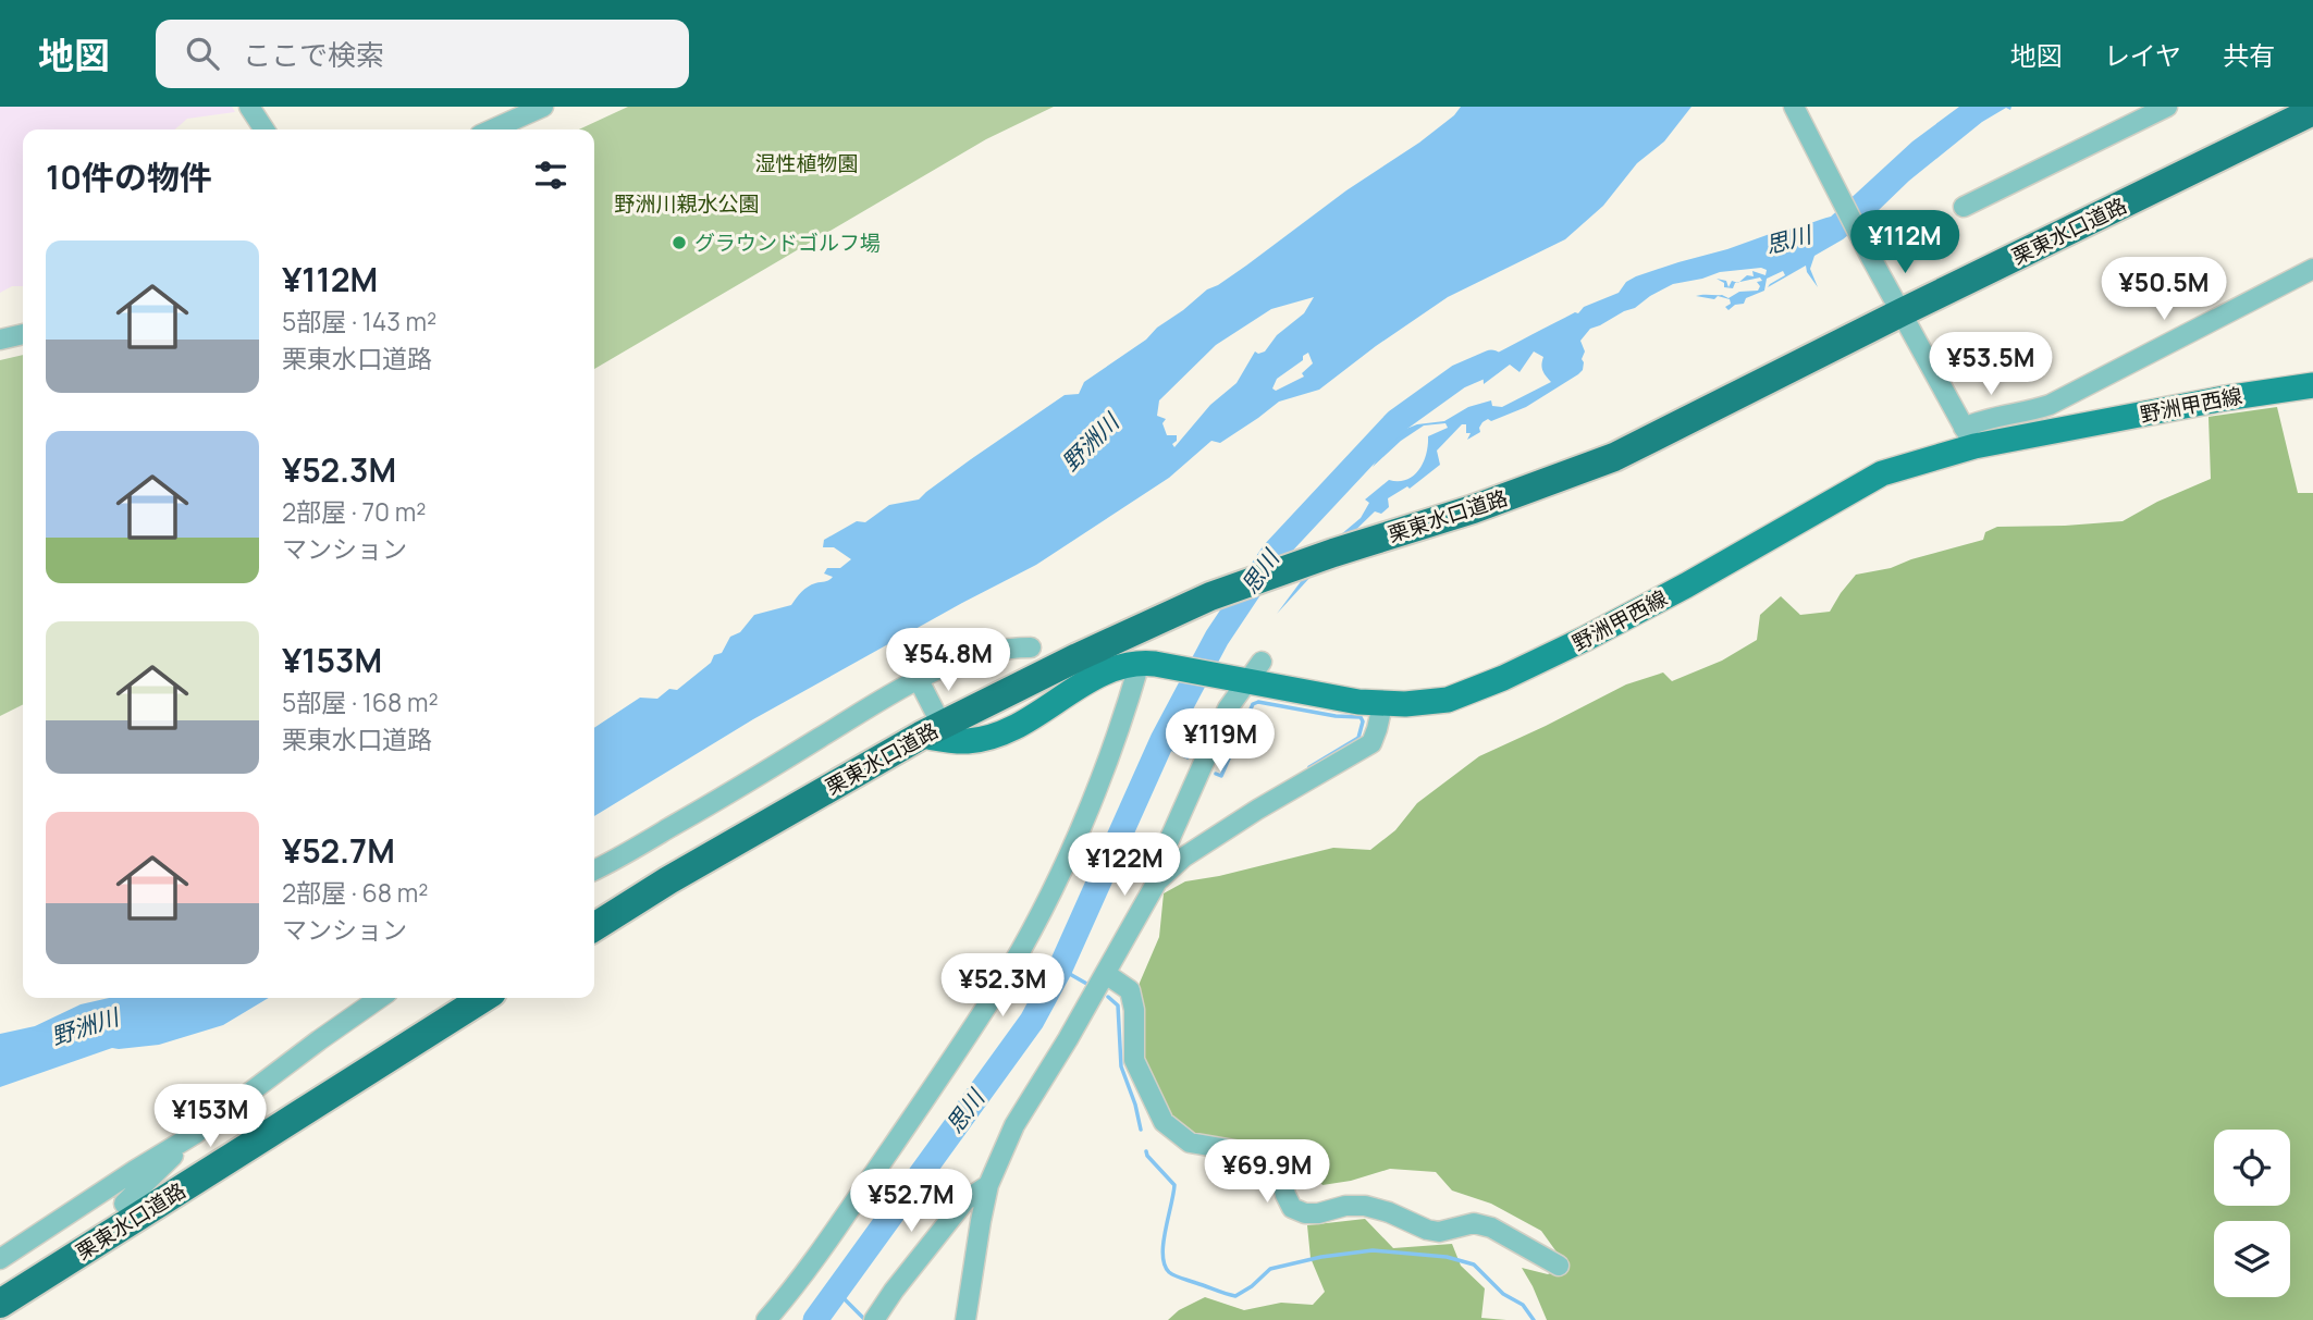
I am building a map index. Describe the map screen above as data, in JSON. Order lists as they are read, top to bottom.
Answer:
{
  "streets": {
    "highway": ["栗東水口道路"],
    "main road": ["野洲甲西線"]
  },
  "crossings": [
    ["栗東水口道路", "野洲甲西線"]
  ],
  "water": ["思川", "野洲川"],
  "parks": ["湿性植物園", "野洲川親水公園"],
  "places": ["グラウンドゴルフ場"],
  "page": {
    "header": "地図",
    "search": "ここで検索",
    "nav": ["地図", "レイヤ", "共有"],
    "heading": "10件の物件",
    "price": [
      "¥112M",
      "¥50.5M",
      "¥53.5M",
      "¥54.8M",
      "¥119M",
      "¥122M",
      "¥52.3M",
      "¥153M",
      "¥69.9M",
      "¥52.7M"
    ],
    "list": [
      {
        "name": "¥112M",
        "note": "5部屋 · 143 m² · 栗東水口道路"
      },
      {
        "name": "¥52.3M",
        "note": "2部屋 · 70 m² · マンション"
      },
      {
        "name": "¥153M",
        "note": "5部屋 · 168 m² · 栗東水口道路"
      },
      {
        "name": "¥52.7M",
        "note": "2部屋 · 68 m² · マンション"
      }
    ]
  }
}
